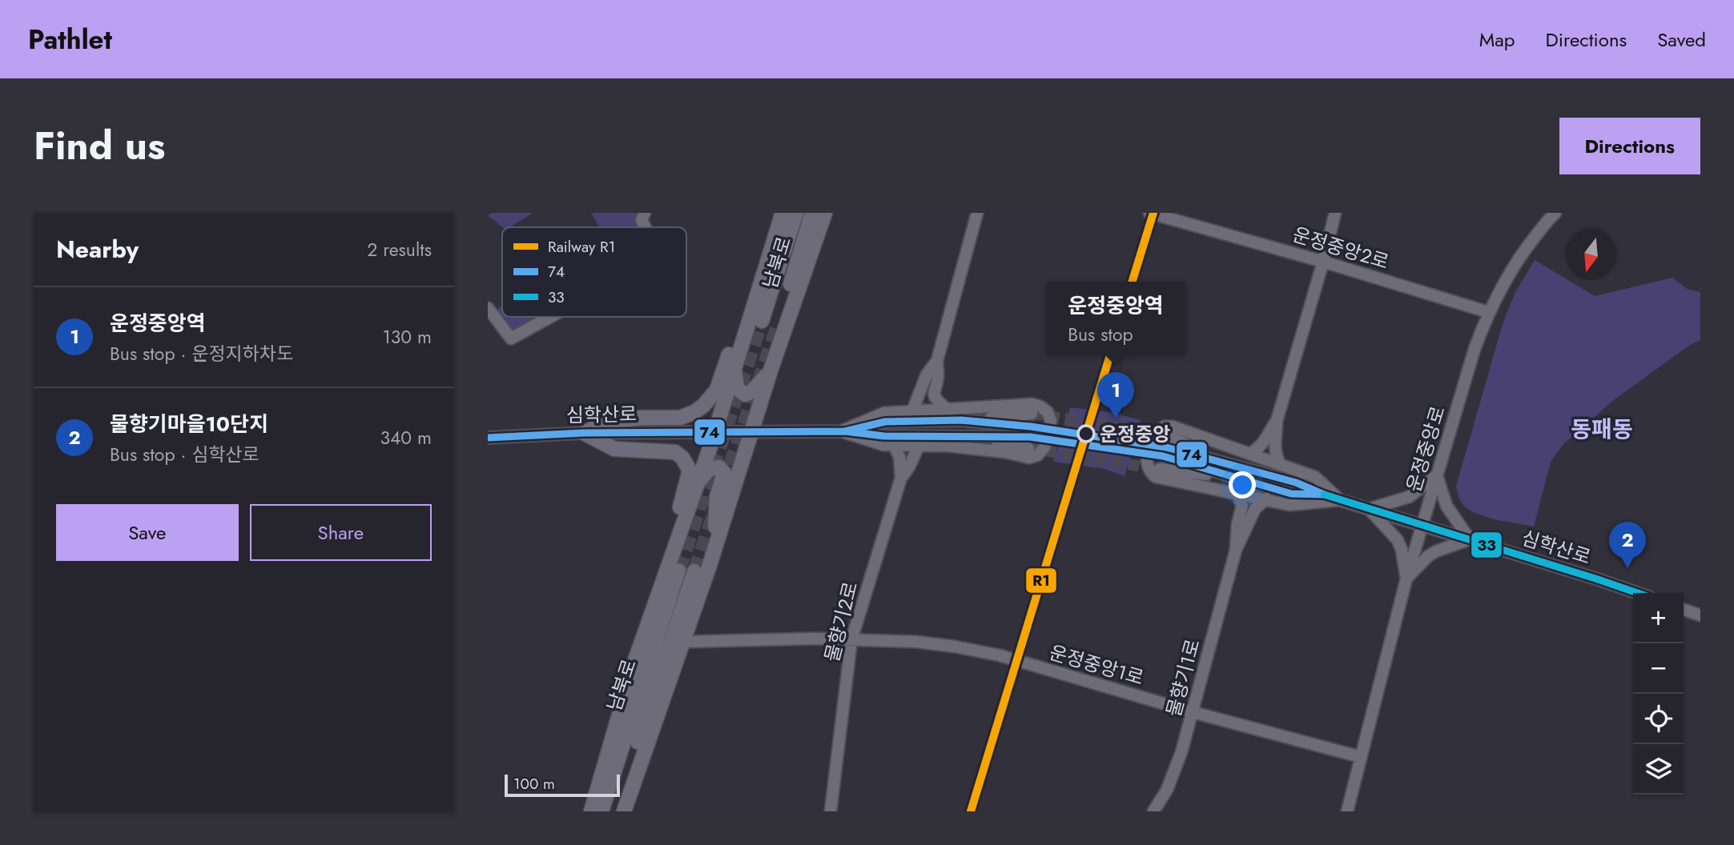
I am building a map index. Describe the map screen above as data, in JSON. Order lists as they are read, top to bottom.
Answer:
{
  "streets": {
    "main road": ["남북로"],
    "street": [
      "운정중앙2로",
      "심학산로",
      "운정중앙로",
      "물향기2로",
      "운정중앙1로",
      "물향기1로"
    ]
  },
  "crossings": [
    ["운정중앙2로", "운정중앙로"],
    ["심학산로", "운정중앙로"],
    ["운정중앙로", "운정중앙1로"],
    ["물향기2로", "운정중앙1로"],
    ["운정중앙1로", "물향기1로"]
  ],
  "districts": ["동패동"],
  "places": ["운정중앙"],
  "lines": ["rail line R1", "transit line 74", "transit line 33"],
  "legend": ["Railway R1", "74", "33"],
  "scale_bar": "100 m",
  "north": "bottom",
  "page": {
    "header": "Pathlet",
    "nav": ["Map", "Directions", "Saved"],
    "title": "Find us",
    "buttons": [
      "Directions",
      ["Save", "Share"]
    ],
    "heading": ["Nearby", "2 results"],
    "popup": ["운정중앙역", "Bus stop"],
    "list": [
      {
        "mark": "1",
        "name": "운정중앙역",
        "note": "Bus stop · 운정지하차도",
        "value": "130 m"
      },
      {
        "mark": "2",
        "name": "물향기마을10단지",
        "note": "Bus stop · 심학산로",
        "value": "340 m"
      }
    ],
    "pins": ["1", "2"],
    "map_buttons": ["+", "−"],
    "scale": "100 m"
  }
}
